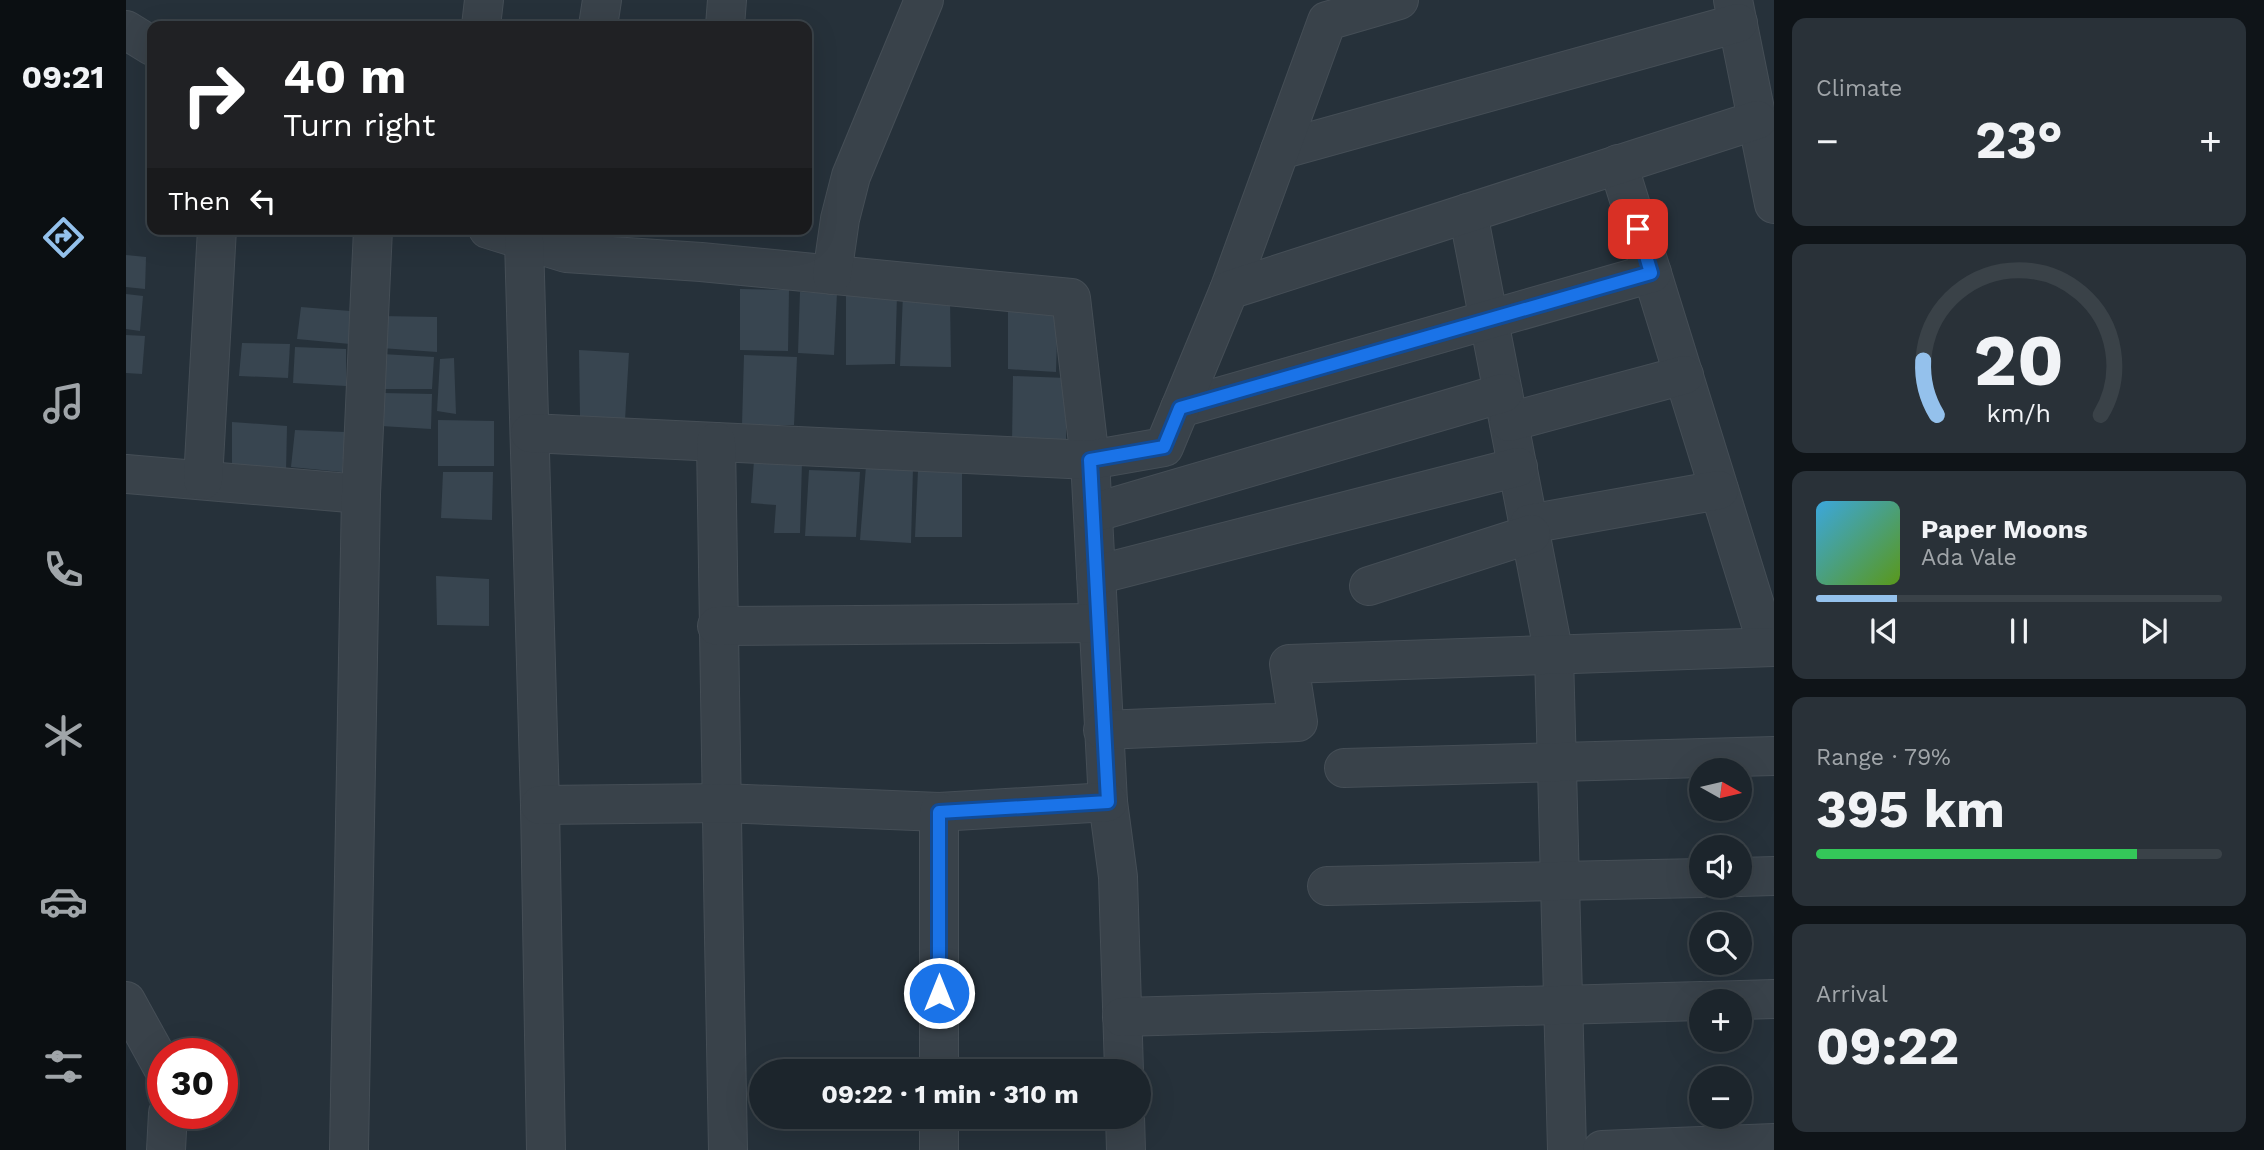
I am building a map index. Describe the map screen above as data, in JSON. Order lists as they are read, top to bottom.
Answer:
{
  "north": "right",
  "page": {
    "tabs": "09:21",
    "tile": [
      "Climate",
      ["Range · 79%", "395 km"],
      ["Arrival", "09:22"]
    ],
    "turn": ["40 m", "Turn right"],
    "heat": ["−", "23°", "+"],
    "then": "Then",
    "song": ["Paper Moons", "Ada Vale"],
    "map_buttons": ["+", "−"],
    "limit": "30",
    "trip": "09:22 · 1 min · 310 m",
    "gauge": ["20", "km/h"]
  }
}
